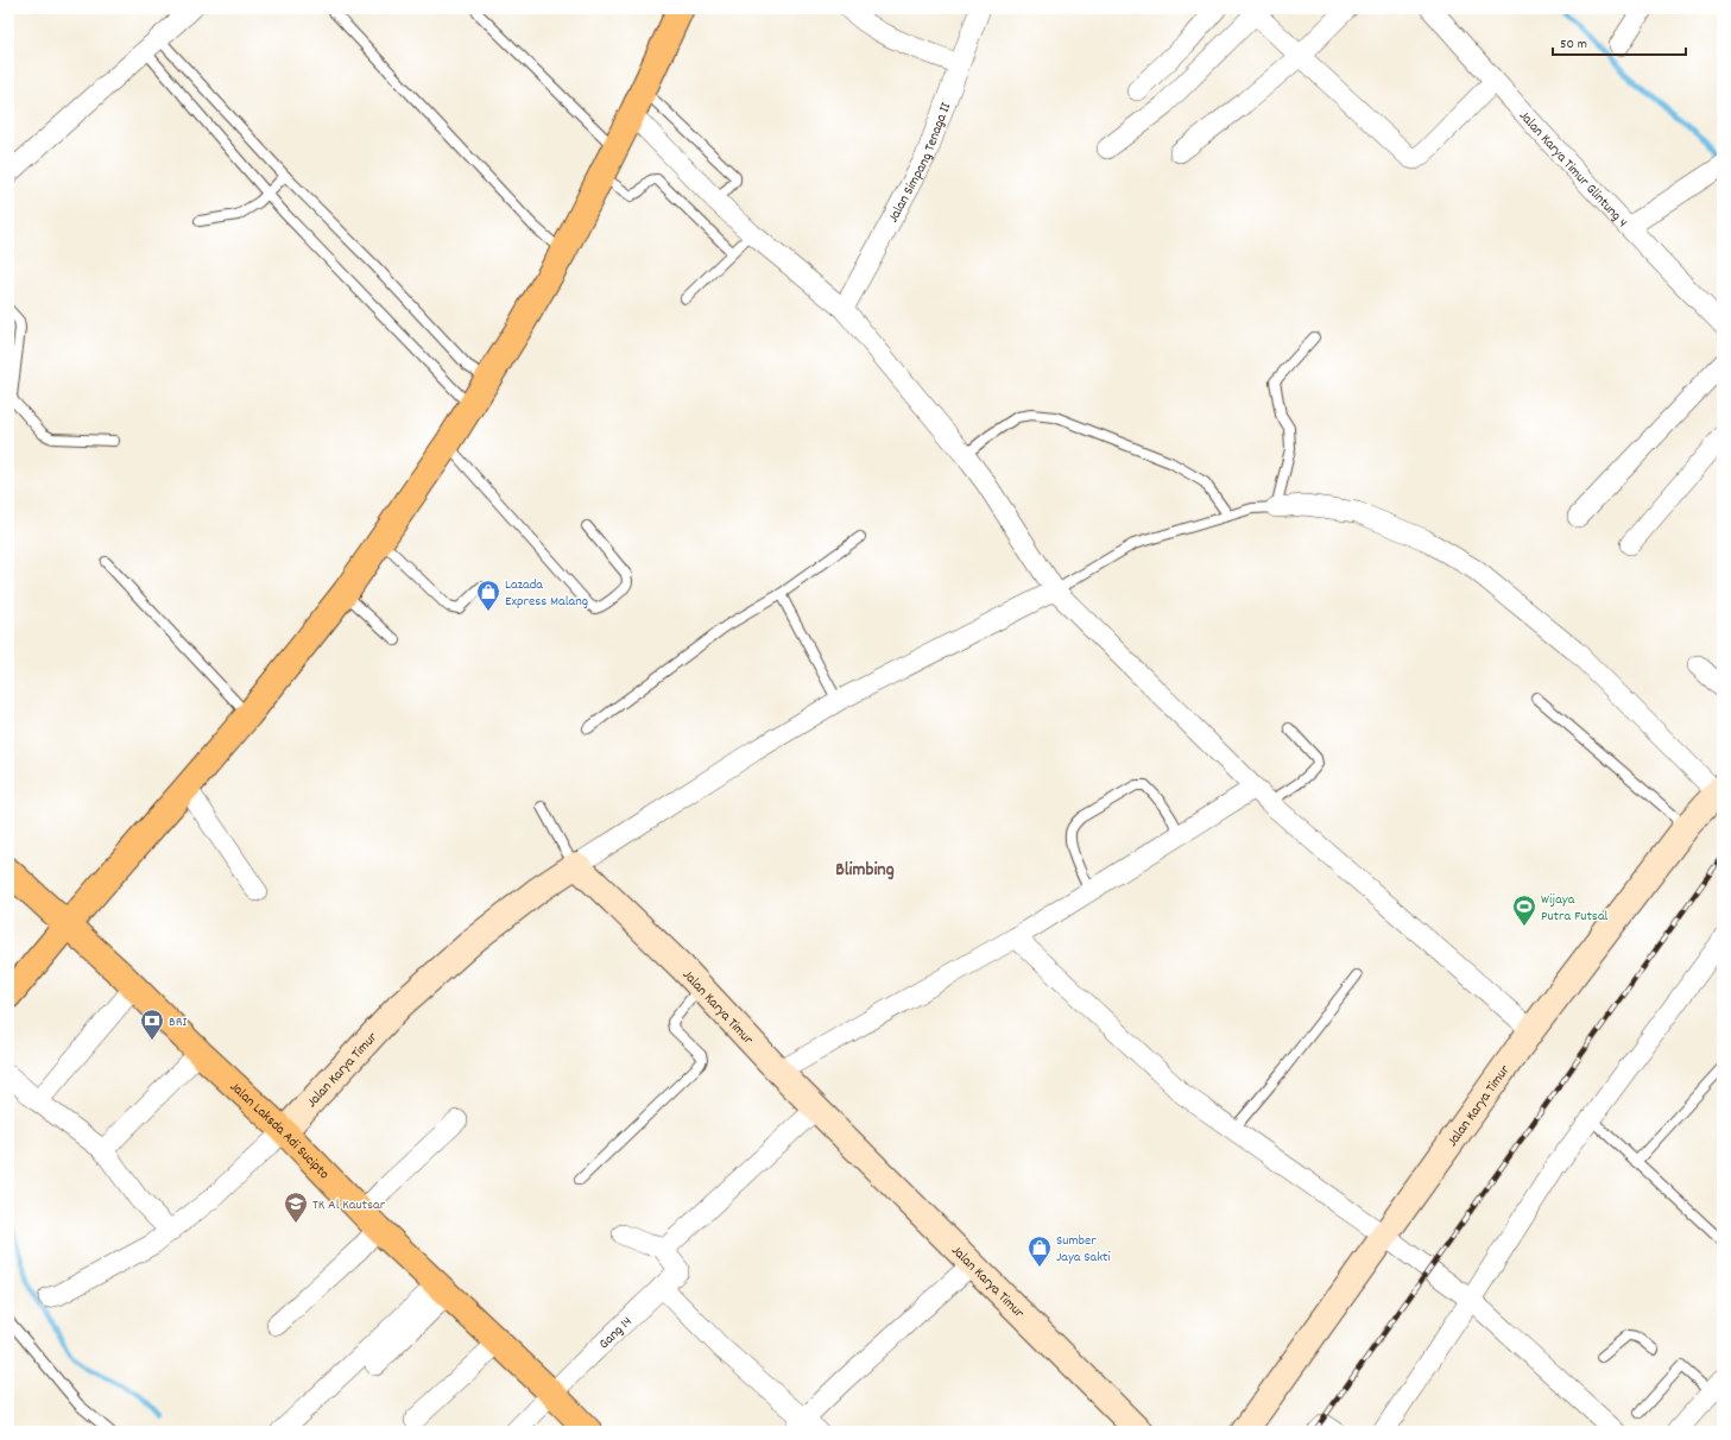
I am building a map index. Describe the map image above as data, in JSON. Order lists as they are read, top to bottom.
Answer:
{
  "streets": {
    "main road": ["Jalan Laksda Adi Sucipto"],
    "street": [
      "Jalan Simpang Tenaga II",
      "Jalan Karya Timur Glintung 4",
      "Jalan Karya Timur",
      "Gang 14"
    ]
  },
  "crossings": [
    ["Jalan Karya Timur", "Jalan Laksda Adi Sucipto"],
    ["Jalan Laksda Adi Sucipto", "Gang 14"]
  ],
  "districts": ["Blimbing"],
  "places": {
    "shop": ["Lazada Express Malang", "Sumber Jaya Sakti"],
    "sports": ["Wijaya Putra Futsal"],
    "bank": ["BRI"],
    "school or university": ["TK Al Kautsar"]
  },
  "scale_bar": "50 m"
}
